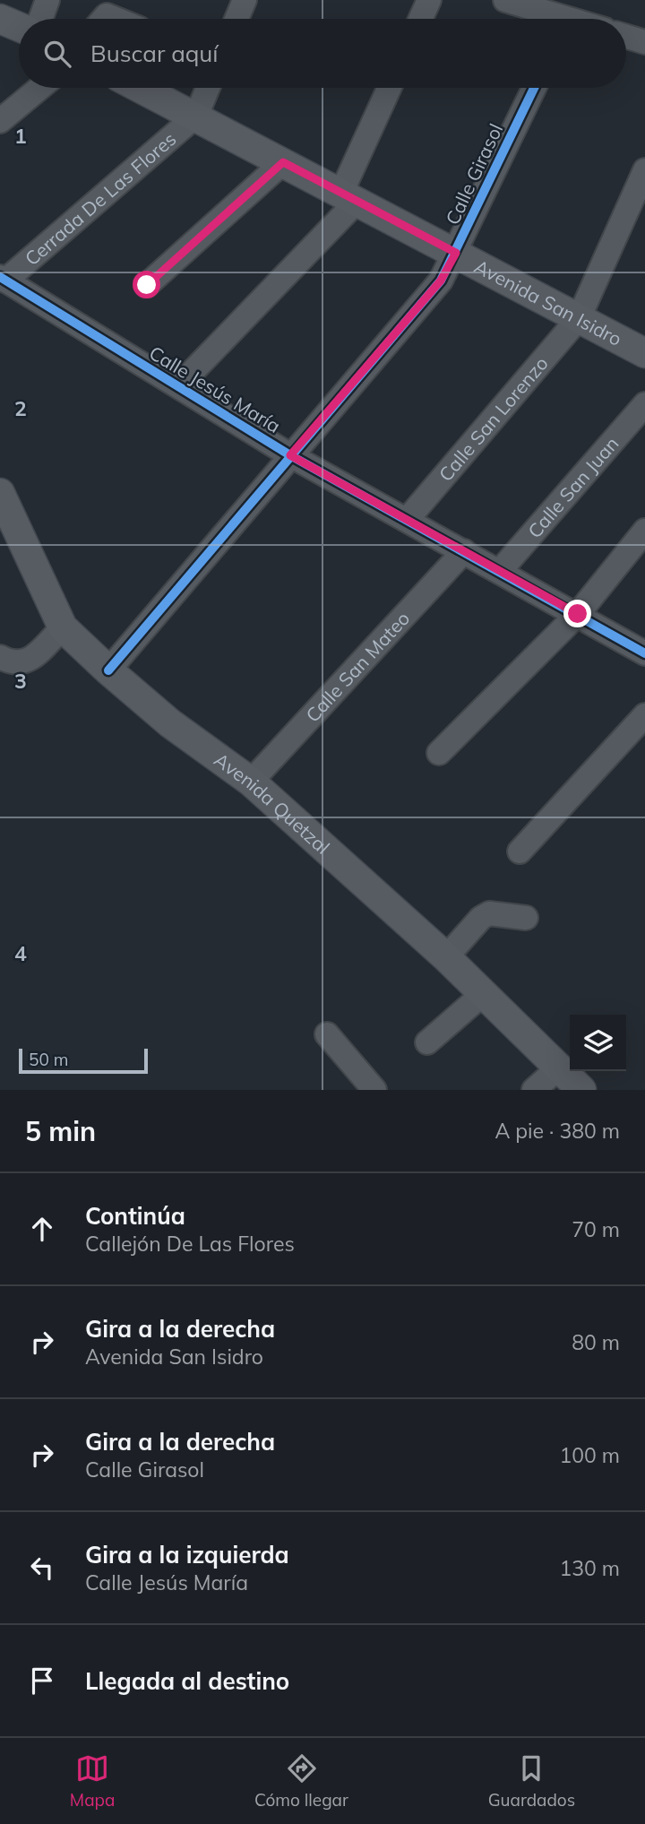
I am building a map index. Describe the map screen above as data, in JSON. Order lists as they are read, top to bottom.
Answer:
{
  "streets": {
    "main road": ["Avenida San Isidro", "Avenida Quetzal"],
    "street": [
      "Calle Girasol",
      "Cerrada De Las Flores",
      "Calle Jesús María",
      "Calle San Lorenzo",
      "Calle San Juan",
      "Calle San Mateo"
    ]
  },
  "crossings": [
    ["Calle Girasol", "Avenida San Isidro"],
    ["Calle Girasol", "Calle Jesús María"],
    ["Calle Girasol", "Avenida Quetzal"],
    ["Cerrada De Las Flores", "Avenida San Isidro"],
    ["Cerrada De Las Flores", "Calle Jesús María"],
    ["Avenida San Isidro", "Calle San Lorenzo"],
    ["Calle Jesús María", "Calle San Lorenzo"],
    ["Calle Jesús María", "Calle San Juan"],
    ["Calle Jesús María", "Calle San Mateo"],
    ["Calle San Mateo", "Avenida Quetzal"]
  ],
  "scale_bar": "50 m",
  "page": {
    "search": "Buscar aquí",
    "scale": "50 m",
    "heading": ["5 min", "A pie · 380 m"],
    "list": [
      ["Continúa", "Callejón De Las Flores", "70 m"],
      ["Gira a la derecha", "Avenida San Isidro", "80 m"],
      ["Gira a la derecha", "Calle Girasol", "100 m"],
      ["Gira a la izquierda", "Calle Jesús María", "130 m"],
      "Llegada al destino"
    ],
    "nav": ["Mapa", "Cómo llegar", "Guardados"]
  },
  "grid": {
    "rows": [
      "1",
      "2",
      "3",
      "4"
    ]
  }
}
